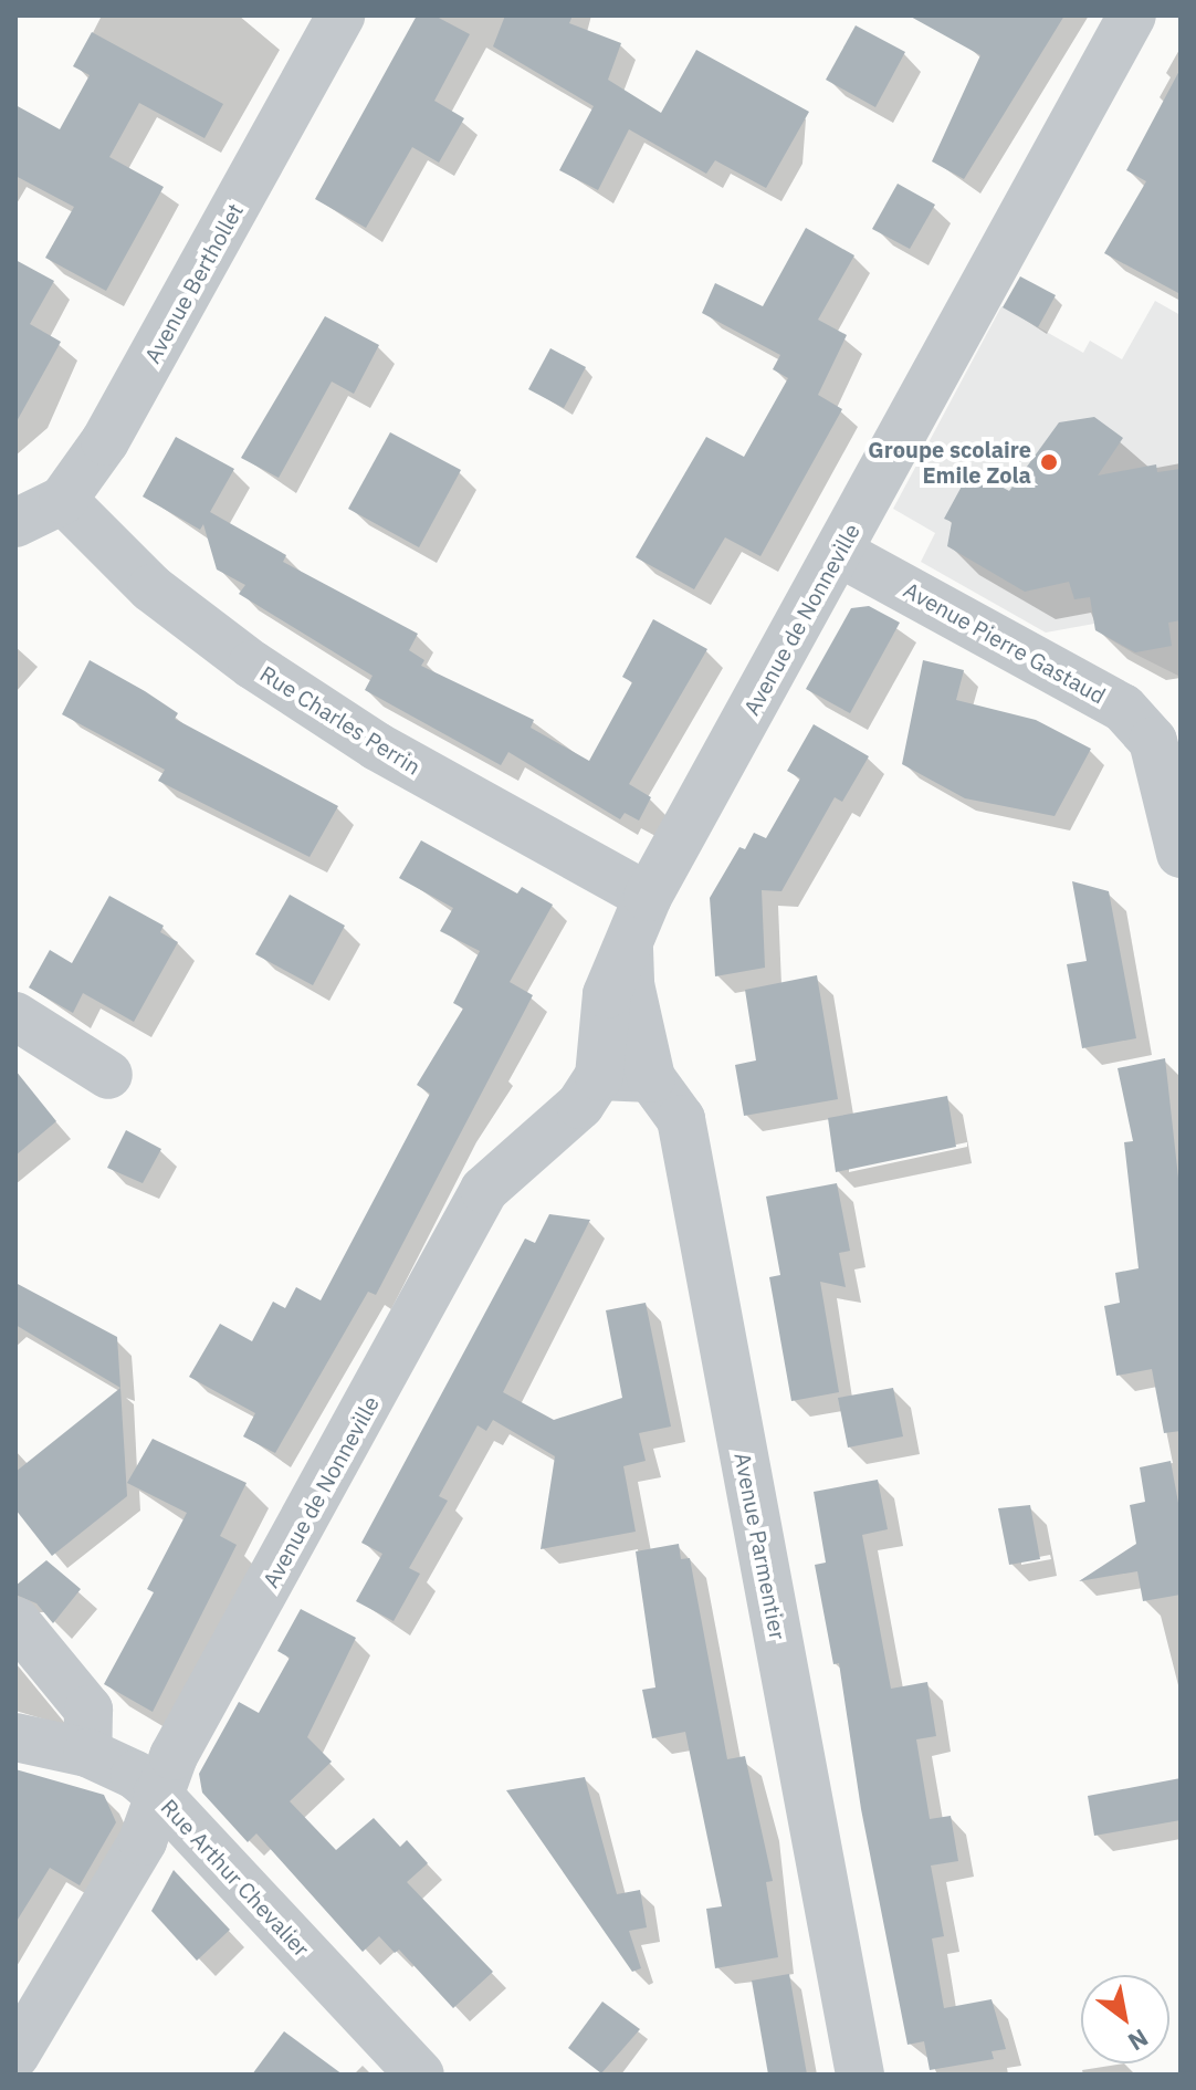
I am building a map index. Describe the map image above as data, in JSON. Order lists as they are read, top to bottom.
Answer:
{
  "streets": {
    "street": [
      "Avenue Berthollet",
      "Avenue de Nonneville",
      "Avenue Pierre Gastaud",
      "Rue Charles Perrin",
      "Avenue Parmentier",
      "Rue Arthur Chevalier"
    ]
  },
  "crossings": [
    ["Avenue Berthollet", "Rue Charles Perrin"],
    ["Avenue de Nonneville", "Avenue Pierre Gastaud"],
    ["Avenue de Nonneville", "Rue Charles Perrin"],
    ["Avenue de Nonneville", "Avenue Parmentier"],
    ["Avenue de Nonneville", "Rue Arthur Chevalier"]
  ],
  "places": ["Groupe scolaire Emile Zola"],
  "north": "bottom right"
}
